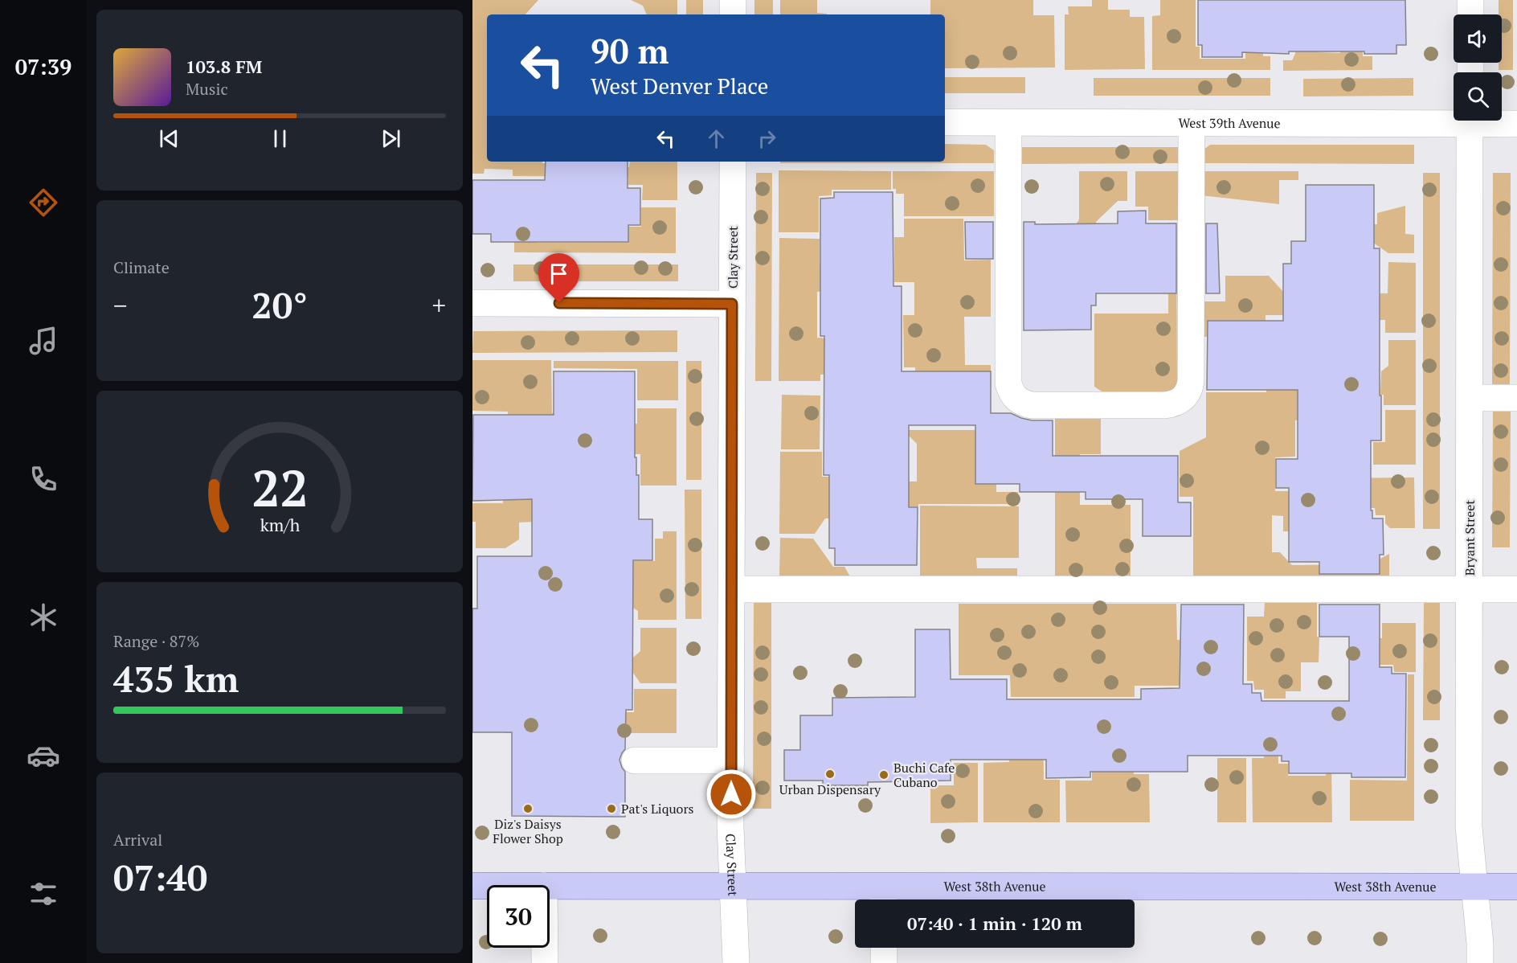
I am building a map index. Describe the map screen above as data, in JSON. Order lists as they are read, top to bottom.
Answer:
{
  "streets": {
    "main road": ["West 38th Avenue"],
    "street": ["West 39th Avenue", "Clay Street", "Bryant Street"]
  },
  "crossings": [
    ["Clay Street", "West 38th Avenue"],
    ["Bryant Street", "West 38th Avenue"]
  ],
  "places": [
    "Urban Dispensary",
    "Buchi Cafe Cubano",
    "Diz's Daisys Flower Shop",
    "Pat's Liquors"
  ],
  "page": {
    "tabs": "07:39",
    "turn": ["90 m", "West Denver Place"],
    "song": ["103.8 FM", "Music"],
    "tile": [
      "Climate",
      ["Range · 87%", "435 km"],
      ["Arrival", "07:40"]
    ],
    "heat": ["−", "20°", "+"],
    "limit": "30",
    "trip": "07:40 · 1 min · 120 m",
    "gauge": ["22", "km/h"]
  }
}
